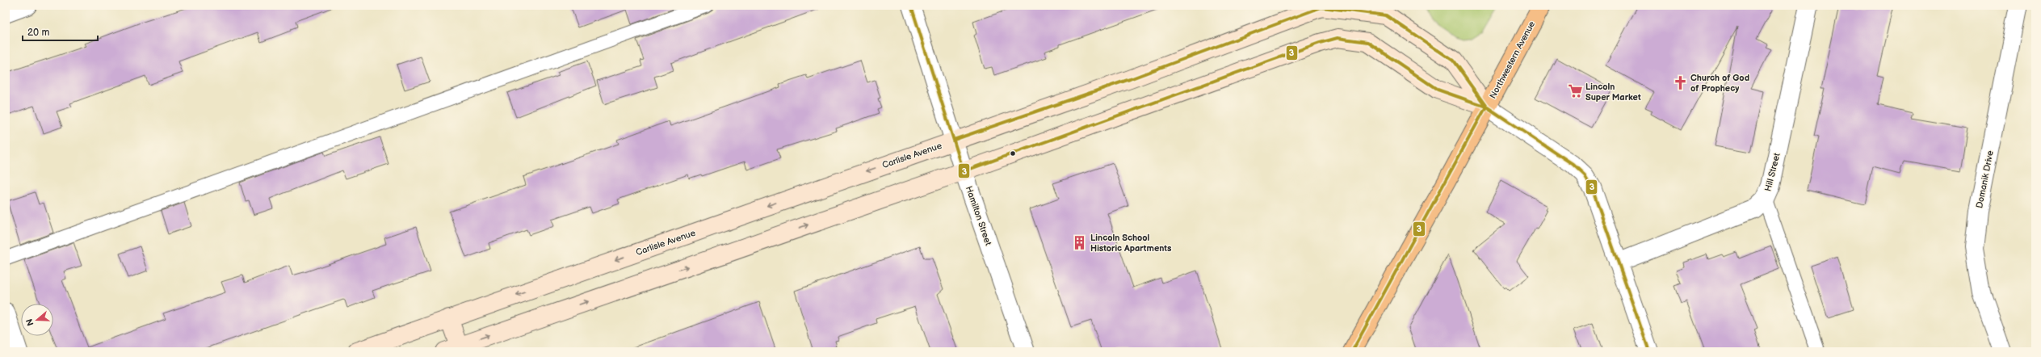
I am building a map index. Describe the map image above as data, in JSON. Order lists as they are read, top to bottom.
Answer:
{
  "streets": {
    "main road": ["Northwestern Avenue"],
    "street": [
      "Carlisle Avenue",
      "Hill Street",
      "Domanik Drive",
      "Hamilton Street"
    ]
  },
  "crossings": [
    ["Northwestern Avenue", "Carlisle Avenue"],
    ["Carlisle Avenue", "Hamilton Street"]
  ],
  "places": {
    "church": ["Church of God of Prophecy"],
    "supermarket": ["Lincoln Super Market"],
    "building": ["Lincoln School Historic Apartments"]
  },
  "lines": ["transit line 3"],
  "scale_bar": "20 m",
  "north": "left"
}
